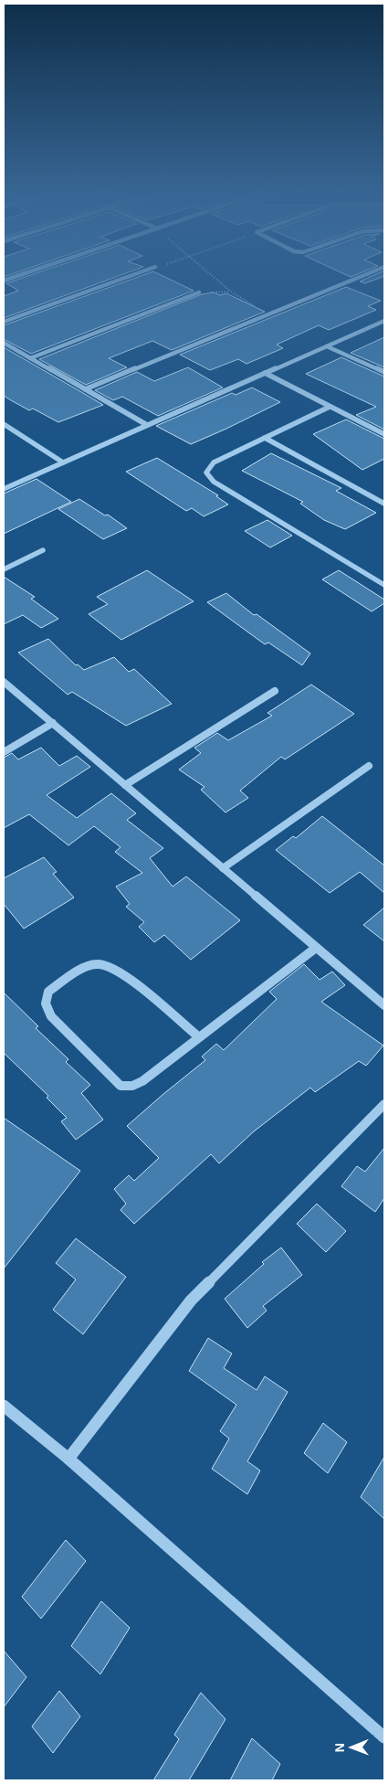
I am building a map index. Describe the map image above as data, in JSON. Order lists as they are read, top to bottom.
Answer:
{
  "north": "left"
}
